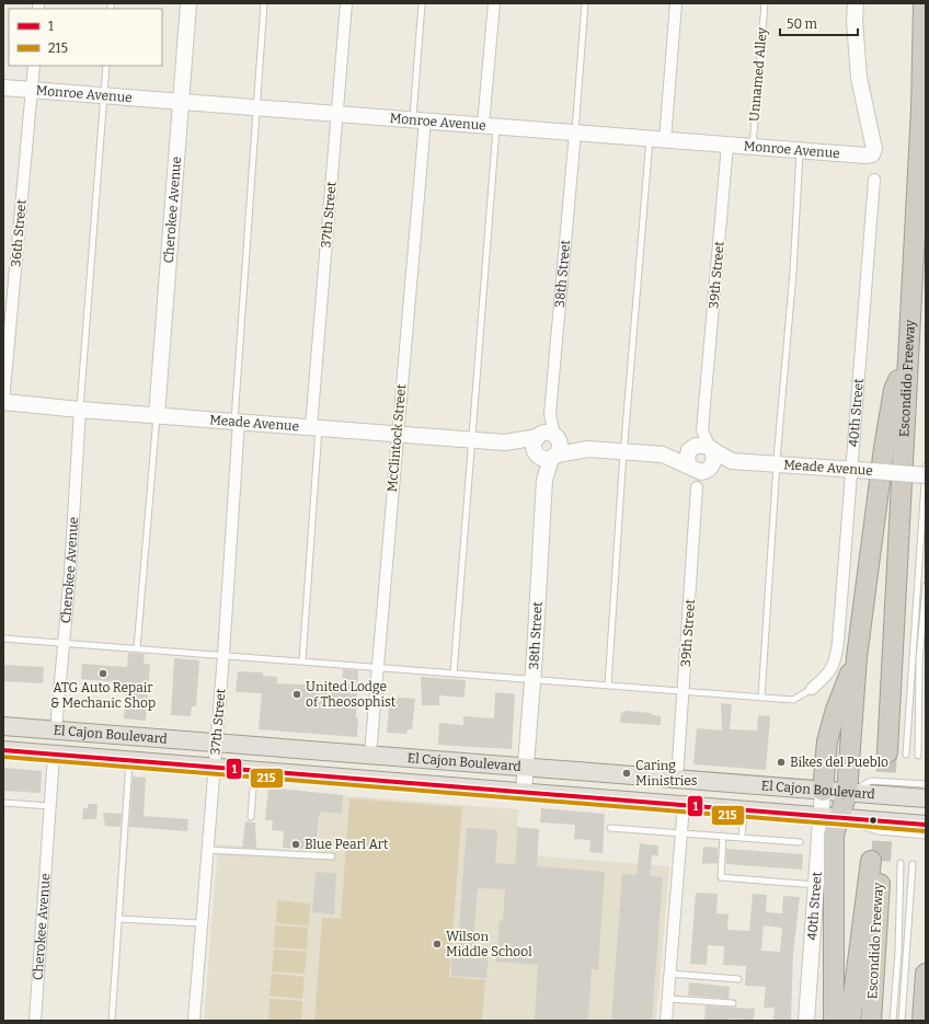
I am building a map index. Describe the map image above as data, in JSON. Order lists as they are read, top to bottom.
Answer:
{
  "streets": {
    "highway": ["Escondido Freeway"],
    "main road": ["El Cajon Boulevard"],
    "street": [
      "Monroe Avenue",
      "Cherokee Avenue",
      "37th Street",
      "36th Street",
      "38th Street",
      "39th Street",
      "40th Street",
      "Meade Avenue",
      "McClintock Street"
    ],
    "lane": ["Unnamed Alley"]
  },
  "crossings": [
    ["Unnamed Alley", "Monroe Avenue"],
    ["Monroe Avenue", "Cherokee Avenue"],
    ["Monroe Avenue", "37th Street"],
    ["Monroe Avenue", "36th Street"],
    ["Monroe Avenue", "38th Street"],
    ["Monroe Avenue", "39th Street"],
    ["Monroe Avenue", "McClintock Street"],
    ["Cherokee Avenue", "Meade Avenue"],
    ["Cherokee Avenue", "El Cajon Boulevard"],
    ["37th Street", "Meade Avenue"],
    ["37th Street", "El Cajon Boulevard"],
    ["36th Street", "Meade Avenue"],
    ["38th Street", "Meade Avenue"],
    ["38th Street", "El Cajon Boulevard"],
    ["39th Street", "Meade Avenue"],
    ["39th Street", "El Cajon Boulevard"],
    ["40th Street", "Meade Avenue"],
    ["40th Street", "El Cajon Boulevard"],
    ["Meade Avenue", "McClintock Street"],
    ["McClintock Street", "El Cajon Boulevard"]
  ],
  "places": [
    "ATG Auto Repair & Mechanic Shop",
    "United Lodge of Theosophist",
    "Bikes del Pueblo",
    "Caring Ministries",
    "Blue Pearl Art",
    "Wilson Middle School"
  ],
  "lines": ["transit line 1", "transit line 215"],
  "legend": ["1", "215"],
  "scale_bar": "50 m"
}
